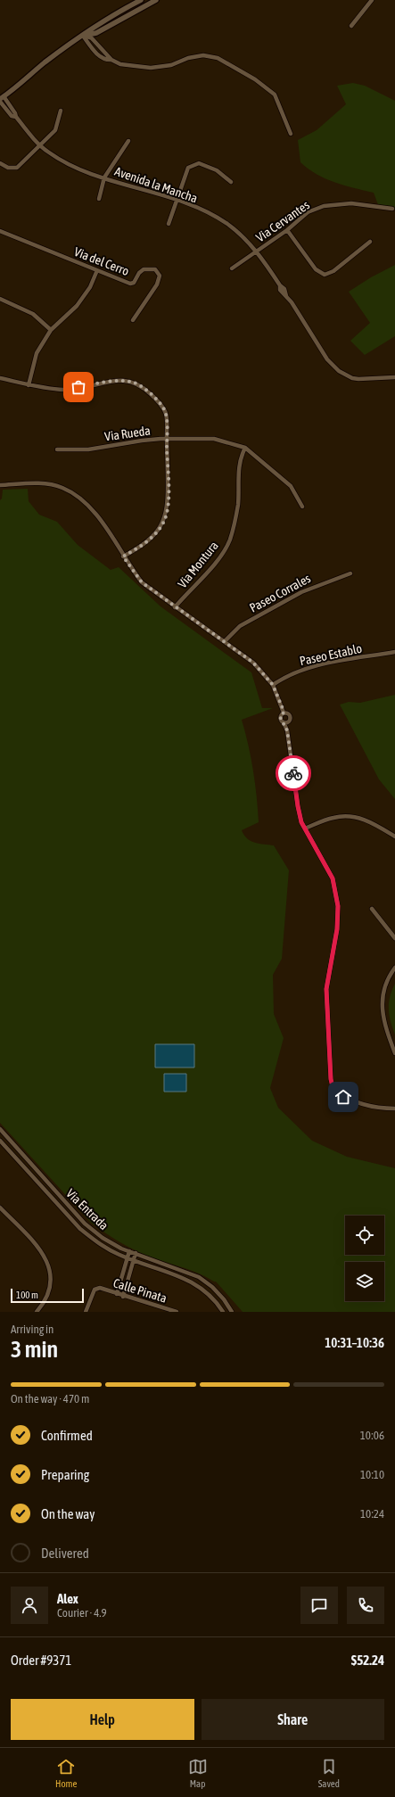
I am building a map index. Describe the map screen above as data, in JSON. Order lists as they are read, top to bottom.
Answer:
{
  "streets": {
    "street": [
      "Avenida la Mancha",
      "Via Cervantes",
      "Via del Cerro",
      "Via Rueda",
      "Via Montura",
      "Paseo Corrales",
      "Paseo Establo",
      "Via Entrada",
      "Calle Pinata"
    ]
  },
  "crossings": [
    ["Avenida la Mancha", "Via Cervantes"],
    ["Via Rueda", "Via Montura"]
  ],
  "scale_bar": "100 m",
  "page": {
    "scale": "100 m",
    "heading": ["3 min", "Arriving in", "10:31–10:36"],
    "panel": [
      "Alex",
      "Courier · 4.9",
      "Order #9371",
      "$52.24"
    ],
    "bar": "On the way · 470 m",
    "list": [
      ["Confirmed", "10:06"],
      ["Preparing", "10:10"],
      ["On the way", "10:24"],
      "Delivered"
    ],
    "buttons": ["Help", "Share"],
    "tabs": ["Home", "Map", "Saved"]
  }
}
